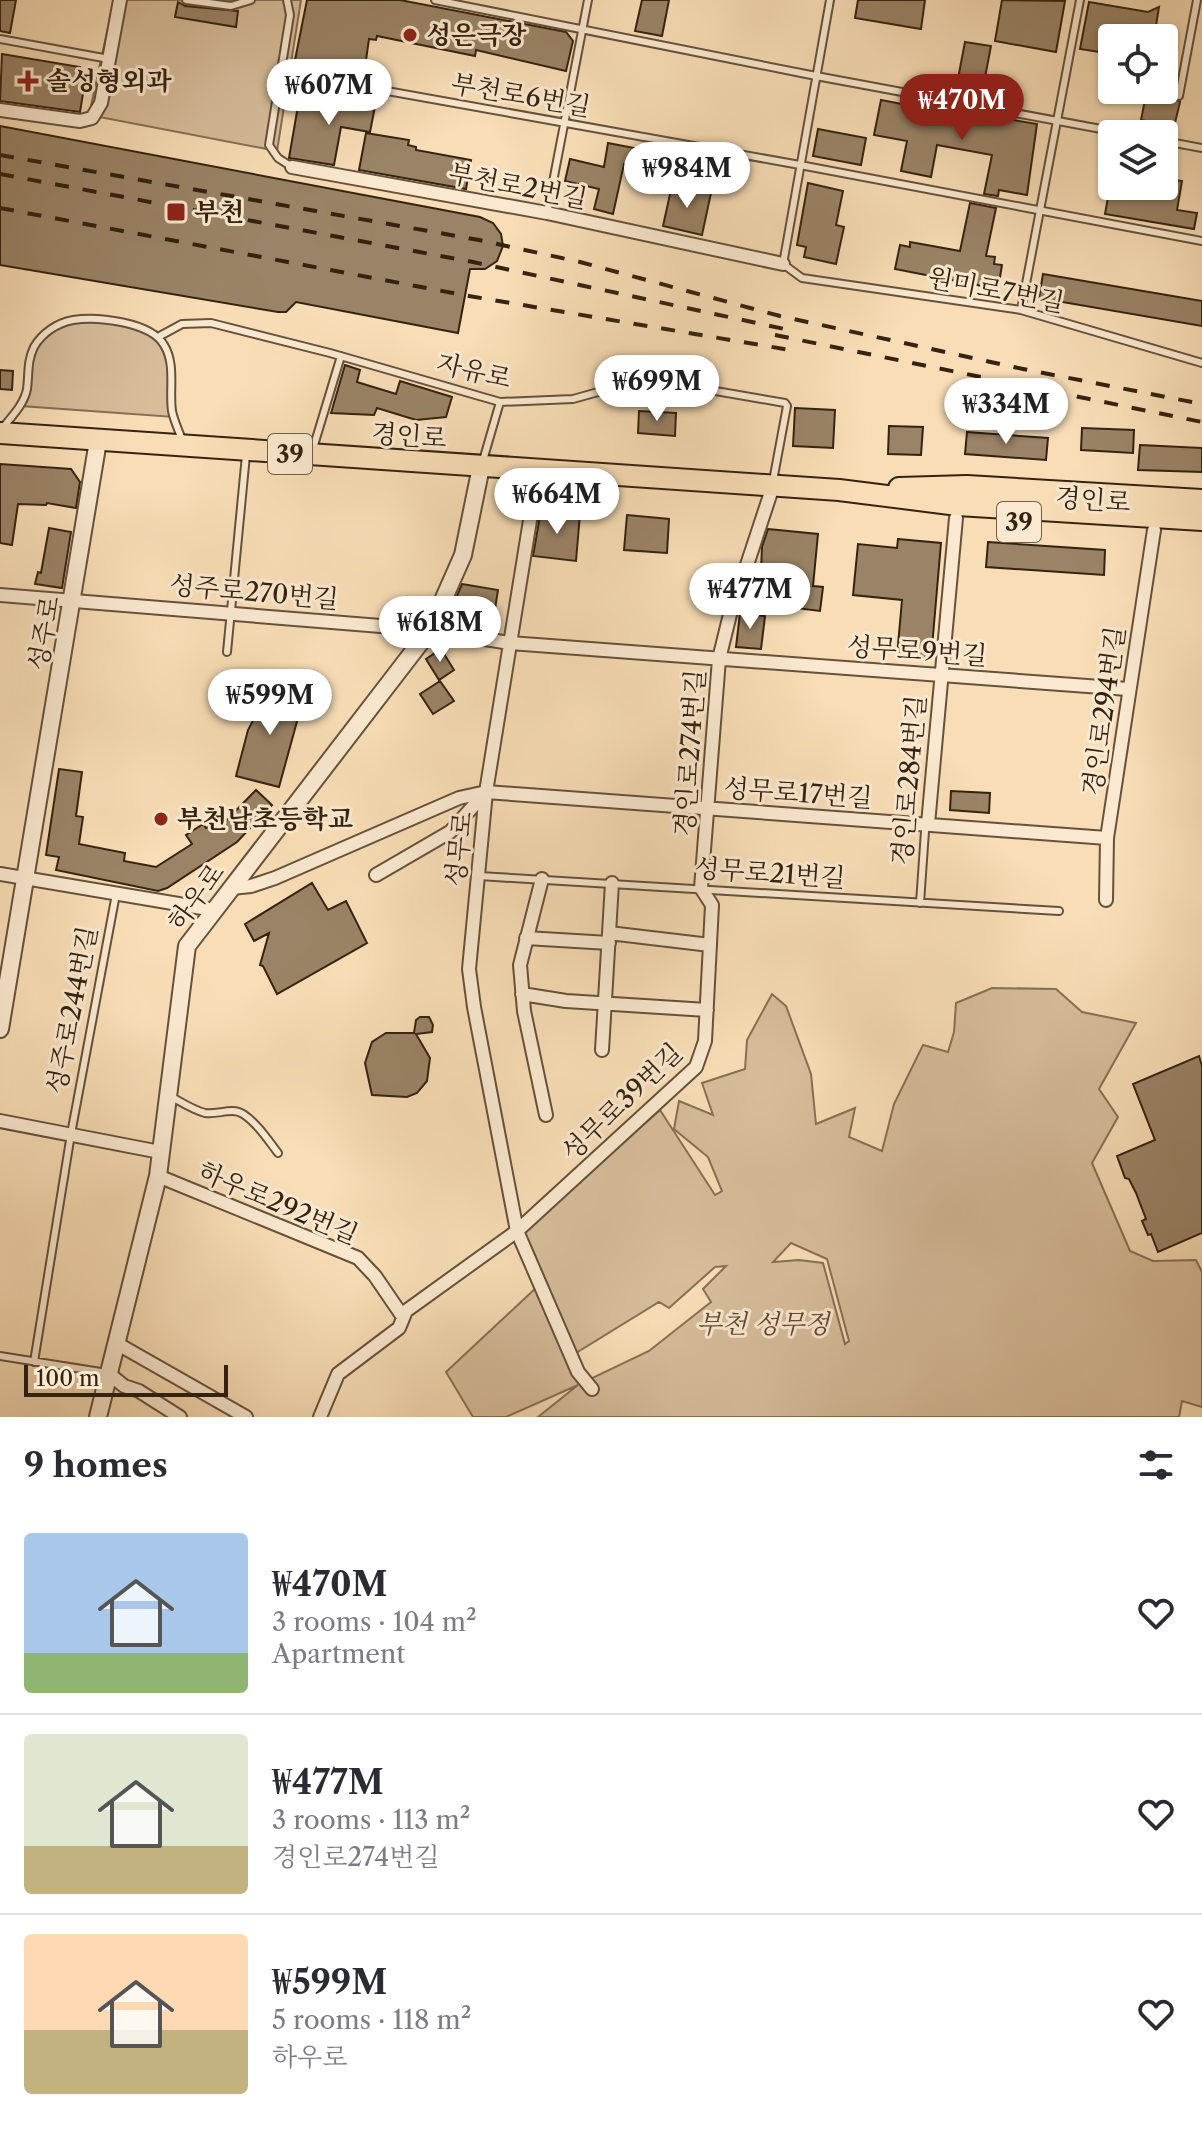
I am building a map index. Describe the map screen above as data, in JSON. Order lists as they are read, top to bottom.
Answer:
{
  "streets": {
    "main road": ["경인로", "39"],
    "street": [
      "부천로2번길",
      "성주로270번길",
      "성주로",
      "성무로9번길",
      "경인로294번길",
      "경인로274번길",
      "경인로284번길",
      "성무로17번길",
      "성무로",
      "하우로",
      "성주로244번길",
      "성무로39번길",
      "하우로292번길"
    ],
    "lane": [
      "부천로6번길",
      "원미로7번길",
      "자유로",
      "성무로21번길"
    ]
  },
  "crossings": [
    ["부천로2번길", "원미로7번길"],
    ["자유로", "경인로"],
    ["자유로", "경인로274번길"],
    ["경인로", "성주로"],
    ["경인로", "경인로294번길"],
    ["경인로", "경인로274번길"],
    ["경인로", "경인로284번길"],
    ["경인로", "성무로"],
    ["경인로", "하우로"],
    ["성주로270번길", "성주로"],
    ["성주로270번길", "성무로9번길"],
    ["성주로270번길", "성무로"],
    ["성주로270번길", "하우로"],
    ["성무로9번길", "경인로294번길"],
    ["성무로9번길", "경인로274번길"],
    ["성무로9번길", "경인로284번길"],
    ["성무로9번길", "성무로"],
    ["경인로294번길", "성무로17번길"],
    ["경인로274번길", "성무로17번길"],
    ["경인로274번길", "성무로21번길"],
    ["경인로274번길", "성무로39번길"],
    ["경인로284번길", "성무로17번길"],
    ["경인로284번길", "성무로21번길"],
    ["성무로17번길", "성무로"],
    ["성무로", "성무로21번길"],
    ["성무로", "성무로39번길"],
    ["성무로21번길", "성무로39번길"],
    ["하우로", "성주로244번길"],
    ["하우로", "하우로292번길"],
    ["성무로39번길", "하우로292번길"]
  ],
  "parks": ["부천 성무정"],
  "places": {
    "other": ["성은극장", "부천남초등학교"],
    "health": ["솔성형외과"],
    "transit": ["부천"]
  },
  "scale_bar": "100 m",
  "page": {
    "price": [
      "₩607M",
      "₩470M",
      "₩984M",
      "₩699M",
      "₩334M",
      "₩664M",
      "₩477M",
      "₩618M",
      "₩599M"
    ],
    "scale": "100 m",
    "heading": "9 homes",
    "list": [
      {
        "name": "₩470M",
        "note": "3 rooms · 104 m² · Apartment"
      },
      {
        "name": "₩477M",
        "note": "3 rooms · 113 m² · 경인로274번길"
      },
      {
        "name": "₩599M",
        "note": "5 rooms · 118 m² · 하우로"
      }
    ]
  }
}
